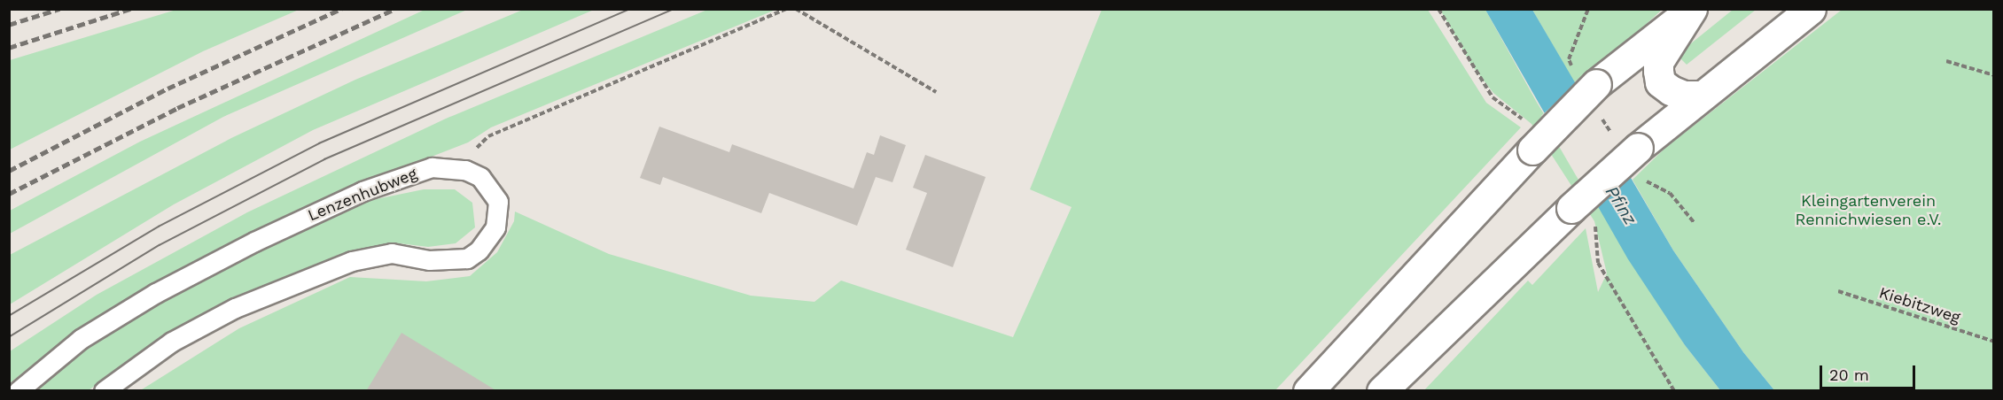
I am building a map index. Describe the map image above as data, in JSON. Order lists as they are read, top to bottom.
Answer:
{
  "streets": {
    "lane": ["Lenzenhubweg"],
    "path": ["Kiebitzweg"]
  },
  "water": ["Pfinz"],
  "parks": ["Kleingartenverein Rennichwiesen e.V."],
  "scale_bar": "20 m"
}
